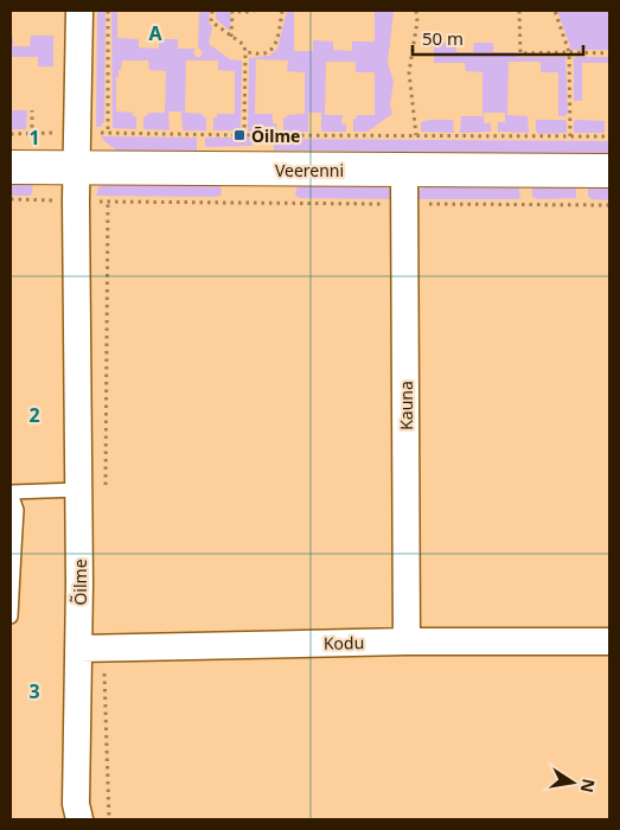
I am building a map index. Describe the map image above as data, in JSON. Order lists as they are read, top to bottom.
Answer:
{
  "streets": {
    "street": [
      "Veerenni",
      "Kauna",
      "Õilme",
      "Kodu"
    ]
  },
  "crossings": [
    ["Veerenni", "Kauna"],
    ["Veerenni", "Õilme"],
    ["Kauna", "Kodu"],
    ["Õilme", "Kodu"]
  ],
  "places": {
    "transit": ["Õilme"]
  },
  "scale_bar": "50 m",
  "north": "right",
  "grid": {
    "columns": ["A"],
    "rows": ["1", "2", "3"]
  }
}
